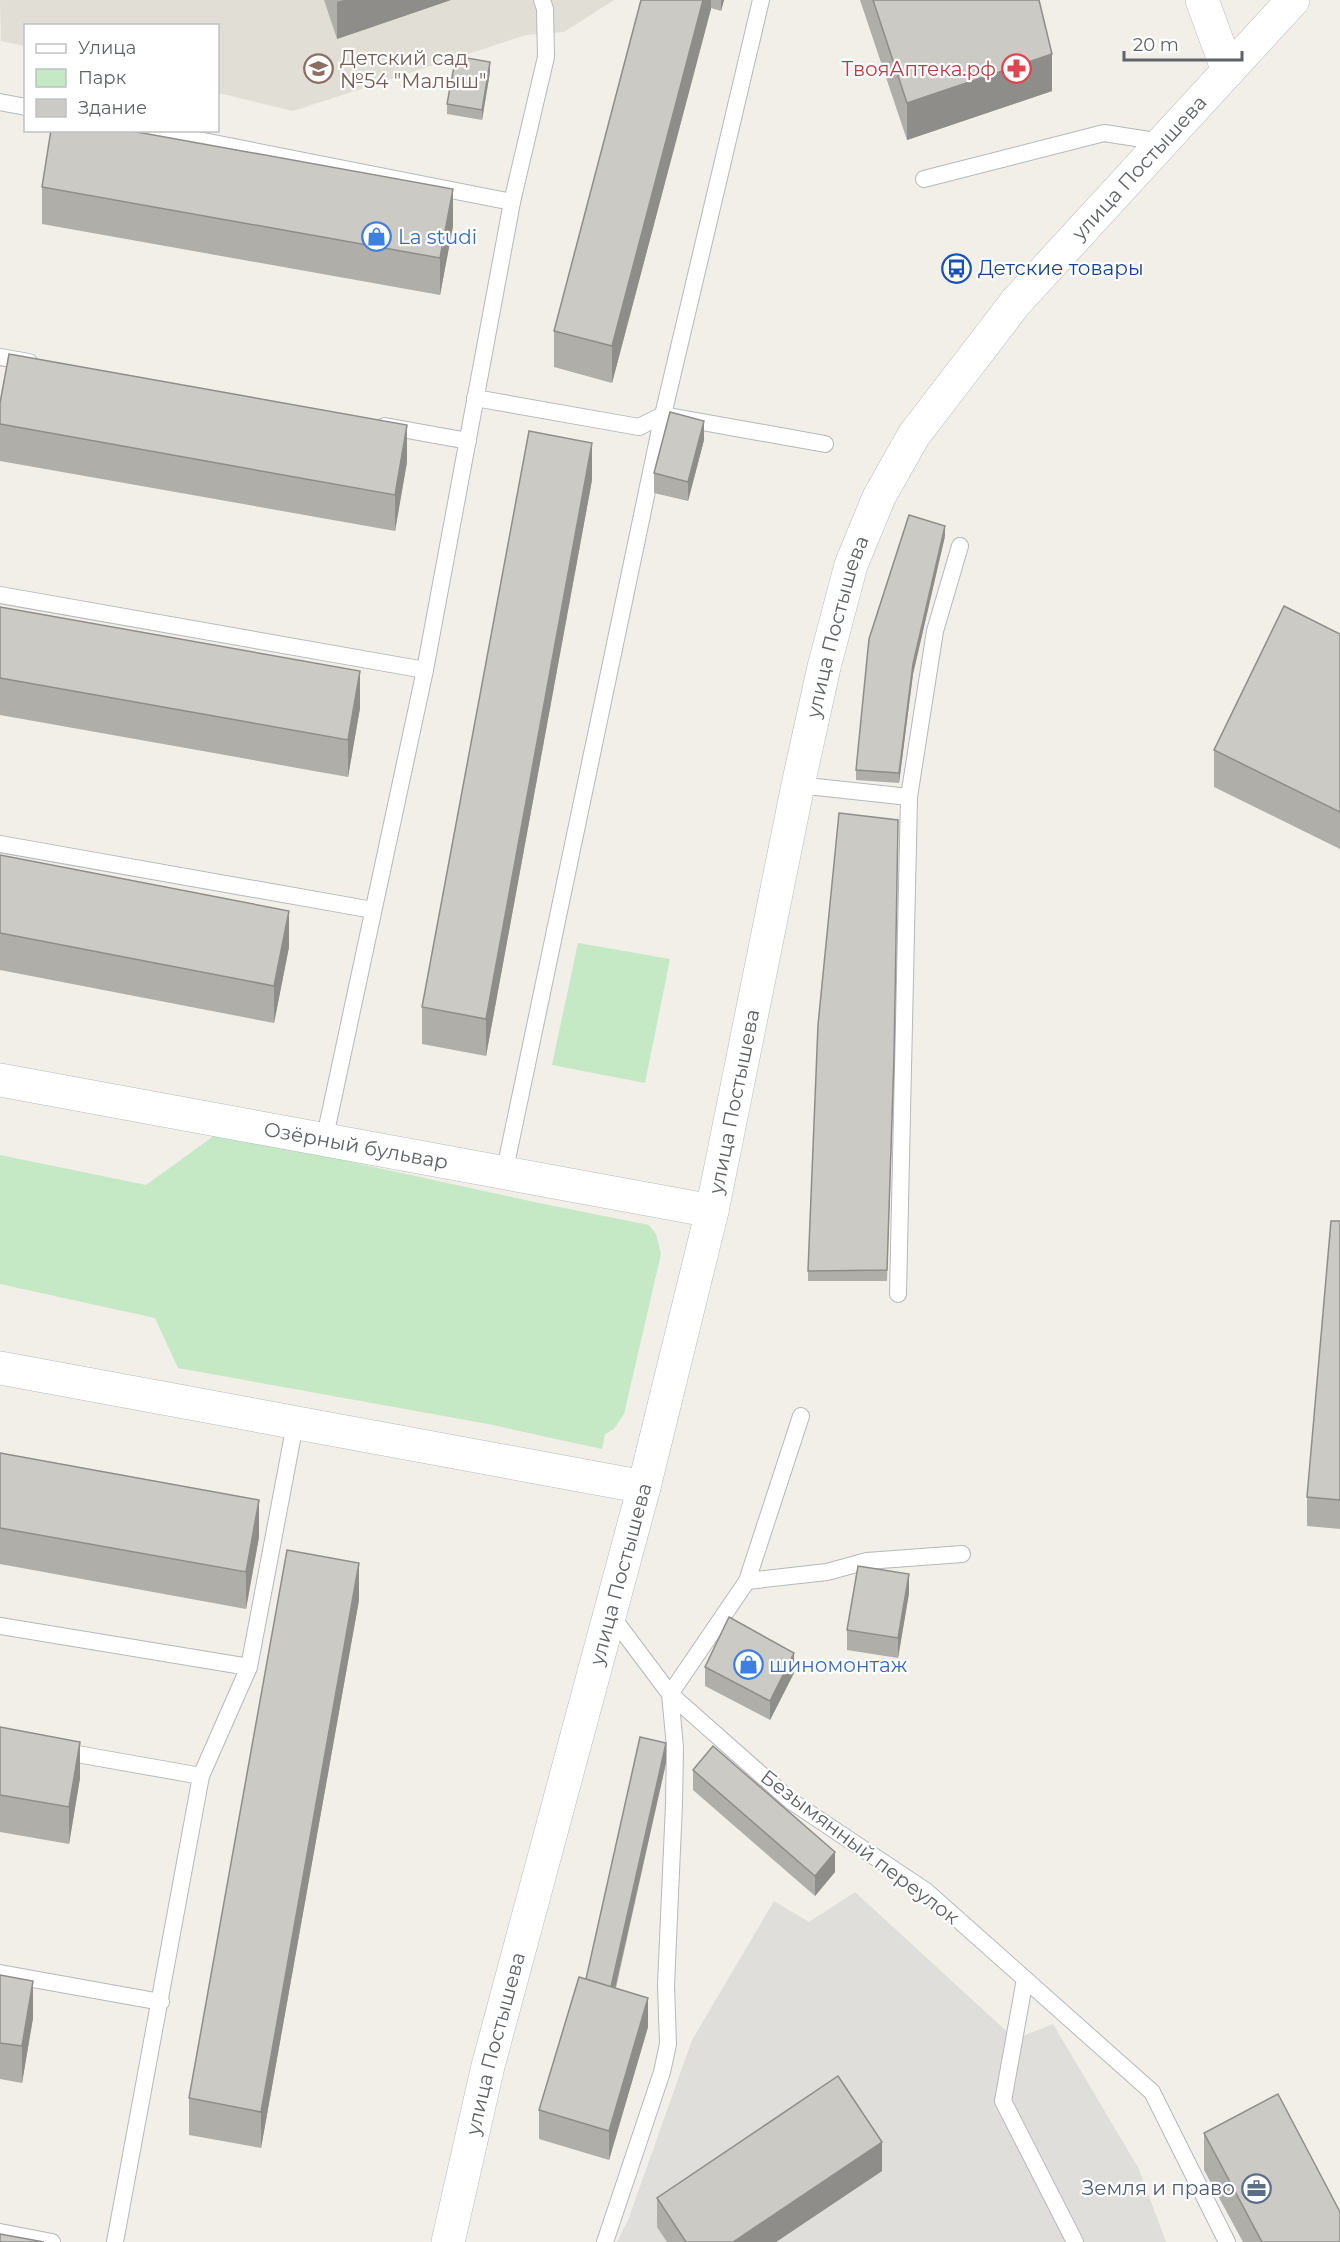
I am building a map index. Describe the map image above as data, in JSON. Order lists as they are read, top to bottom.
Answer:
{
  "streets": {
    "main road": ["улица Постышева", "Озёрный бульвар"],
    "lane": ["Безымянный переулок"]
  },
  "crossings": [
    ["улица Постышева", "Озёрный бульвар"],
    ["улица Постышева", "Безымянный переулок"]
  ],
  "places": {
    "school or university": ["Детский сад №54 \"Малыш\""],
    "pharmacy": ["ТвояАптека.рф"],
    "shop": ["La studi", "шиномонтаж"],
    "bus stop": ["Детские товары"],
    "office": ["Земля и право"]
  },
  "legend": ["Улица", "Парк", "Здание"],
  "scale_bar": "20 m"
}
